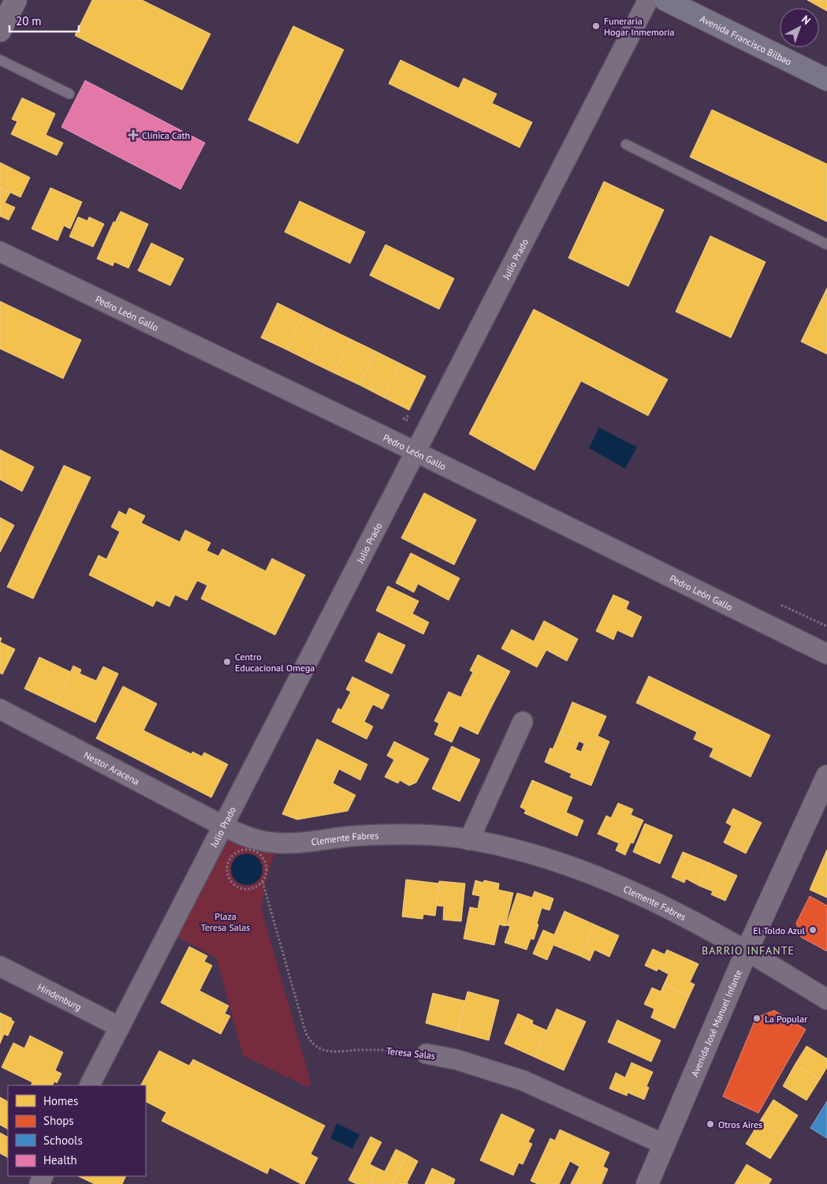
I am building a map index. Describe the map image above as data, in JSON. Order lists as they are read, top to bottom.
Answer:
{
  "streets": {
    "main road": ["Avenida Francisco Bilbao"],
    "street": [
      "Julio Prado",
      "Pedro León Gallo",
      "Nestor Aracena",
      "Clemente Fabres",
      "Hindenburg",
      "Avenida José Manuel Infante",
      "Teresa Salas"
    ]
  },
  "crossings": [
    ["Julio Prado", "Pedro León Gallo"],
    ["Julio Prado", "Nestor Aracena"],
    ["Julio Prado", "Clemente Fabres"],
    ["Julio Prado", "Hindenburg"],
    ["Nestor Aracena", "Clemente Fabres"],
    ["Clemente Fabres", "Avenida José Manuel Infante"],
    ["Avenida José Manuel Infante", "Teresa Salas"]
  ],
  "districts": ["BARRIO INFANTE"],
  "parks": ["Plaza Teresa Salas"],
  "places": {
    "other": [
      "Funeraria Hogar Inmemoria",
      "Centro Educacional Omega",
      "El Toldo Azul",
      "La Popular",
      "Otros Aires"
    ],
    "health": ["Clínica Cath"]
  },
  "legend": [
    "Homes",
    "Shops",
    "Schools",
    "Health"
  ],
  "scale_bar": "20 m",
  "north": "top right"
}
